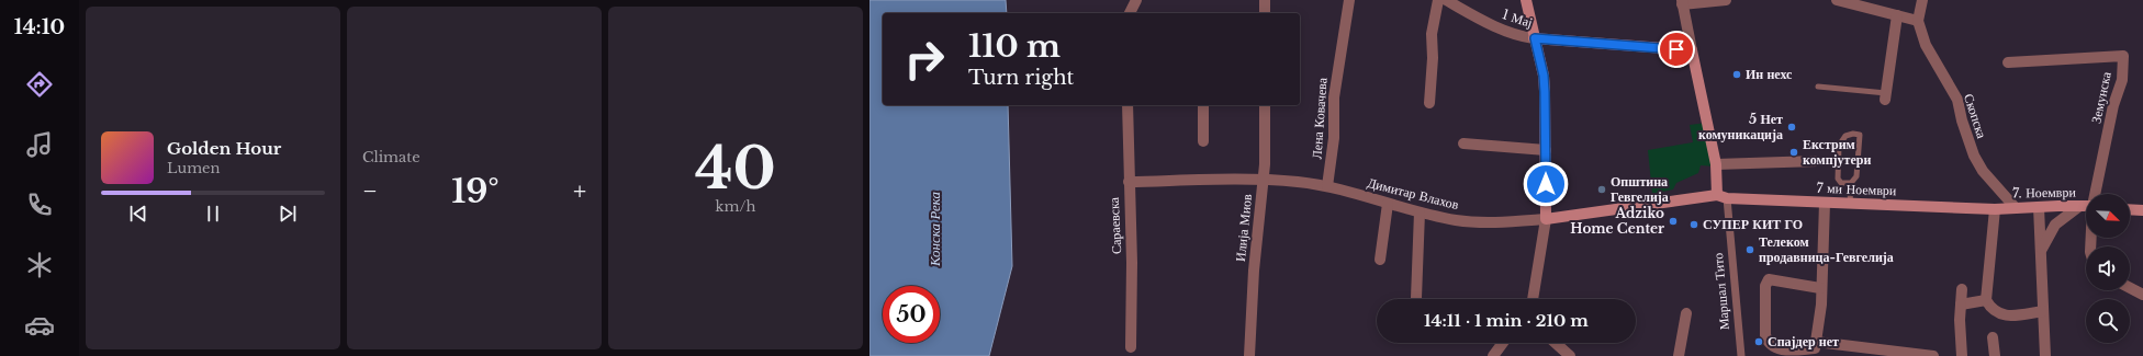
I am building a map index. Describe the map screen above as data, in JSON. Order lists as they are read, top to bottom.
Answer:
{
  "streets": {
    "main road": ["7 ми Ноември", "7. Ноември", "Димитар Влахов"],
    "street": [
      "1 Мај",
      "Земунска",
      "Скопска",
      "Лена Ковачева",
      "Сараевска",
      "Илија Миов",
      "Маршал Тито"
    ]
  },
  "crossings": [
    ["Скопска", "7. Ноември"],
    ["Лена Ковачева", "Димитар Влахов"],
    ["7 ми Ноември", "7. Ноември"],
    ["7 ми Ноември", "Димитар Влахов"],
    ["7 ми Ноември", "Маршал Тито"],
    ["Димитар Влахов", "Сараевска"],
    ["Димитар Влахов", "Илија Миов"],
    ["Димитар Влахов", "Маршал Тито"]
  ],
  "water": ["Конска Река"],
  "places": [
    "Ин нехс",
    "5 Нет комуникација",
    "Екстрим компјутери",
    "Општина Гевгелија",
    "Adziko Home Center",
    "СУПЕР КИТ ГО",
    "Телеком продавница-Гевгелија",
    "Спајдер нет"
  ],
  "north": "bottom right",
  "page": {
    "tabs": "14:10",
    "tile": [
      "Climate",
      ["40", "km/h"]
    ],
    "turn": ["110 m", "Turn right"],
    "song": ["Golden Hour", "Lumen"],
    "heat": ["−", "19°", "+"],
    "limit": "50",
    "trip": "14:11 · 1 min · 210 m"
  }
}
